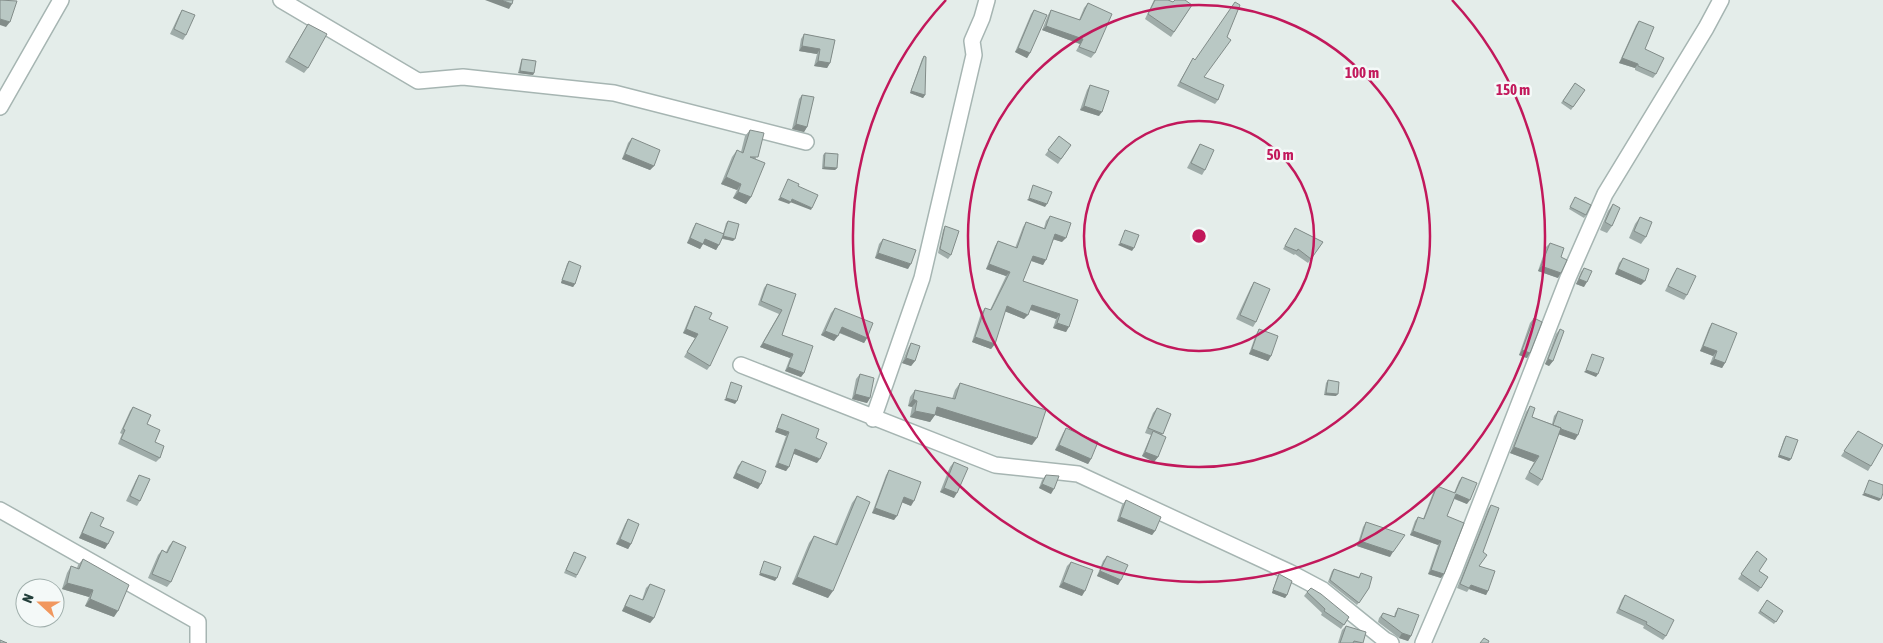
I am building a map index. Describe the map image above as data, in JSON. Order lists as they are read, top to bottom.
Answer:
{
  "north": "left",
  "rings": ["100 m", "150 m", "50 m"]
}
